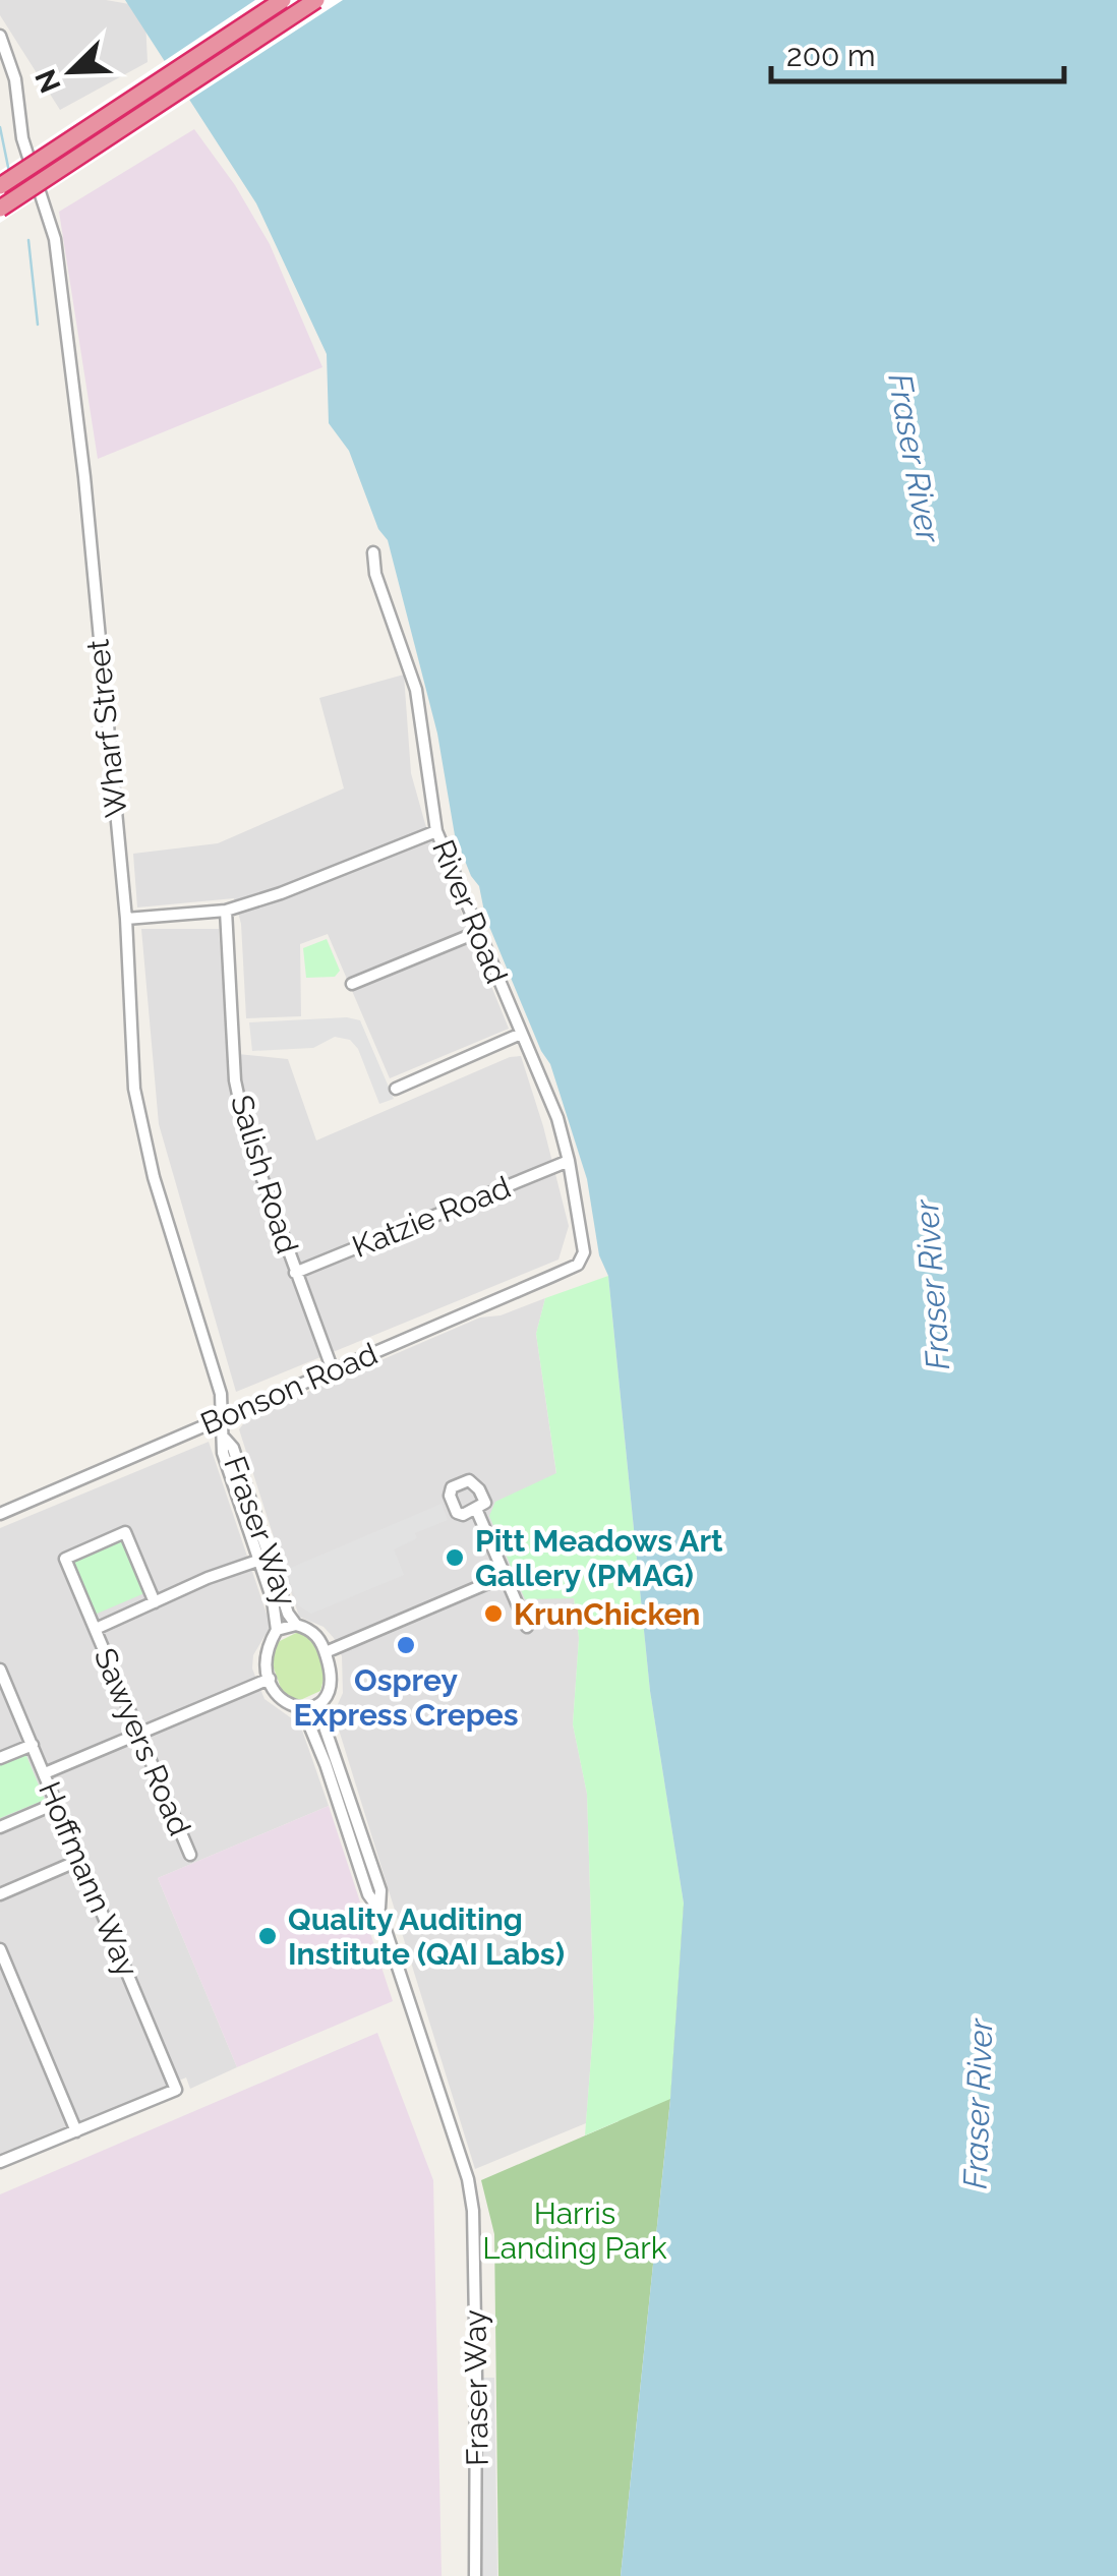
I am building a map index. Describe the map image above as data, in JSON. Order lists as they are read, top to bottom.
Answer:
{
  "streets": {
    "street": [
      "Wharf Street",
      "River Road",
      "Salish Road",
      "Katzie Road",
      "Bonson Road",
      "Fraser Way",
      "Sawyers Road",
      "Hoffmann Way"
    ]
  },
  "crossings": [
    ["Wharf Street", "Bonson Road"],
    ["Wharf Street", "Fraser Way"],
    ["River Road", "Katzie Road"],
    ["River Road", "Bonson Road"],
    ["Salish Road", "Katzie Road"],
    ["Salish Road", "Bonson Road"],
    ["Bonson Road", "Fraser Way"]
  ],
  "water": ["Fraser River"],
  "parks": ["Harris Landing Park"],
  "places": [
    "Pitt Meadows Art Gallery (PMAG)",
    "KrunChicken",
    "Osprey Express Crepes",
    "Quality Auditing Institute (QAI Labs)"
  ],
  "scale_bar": "200 m",
  "north": "bottom left"
}
